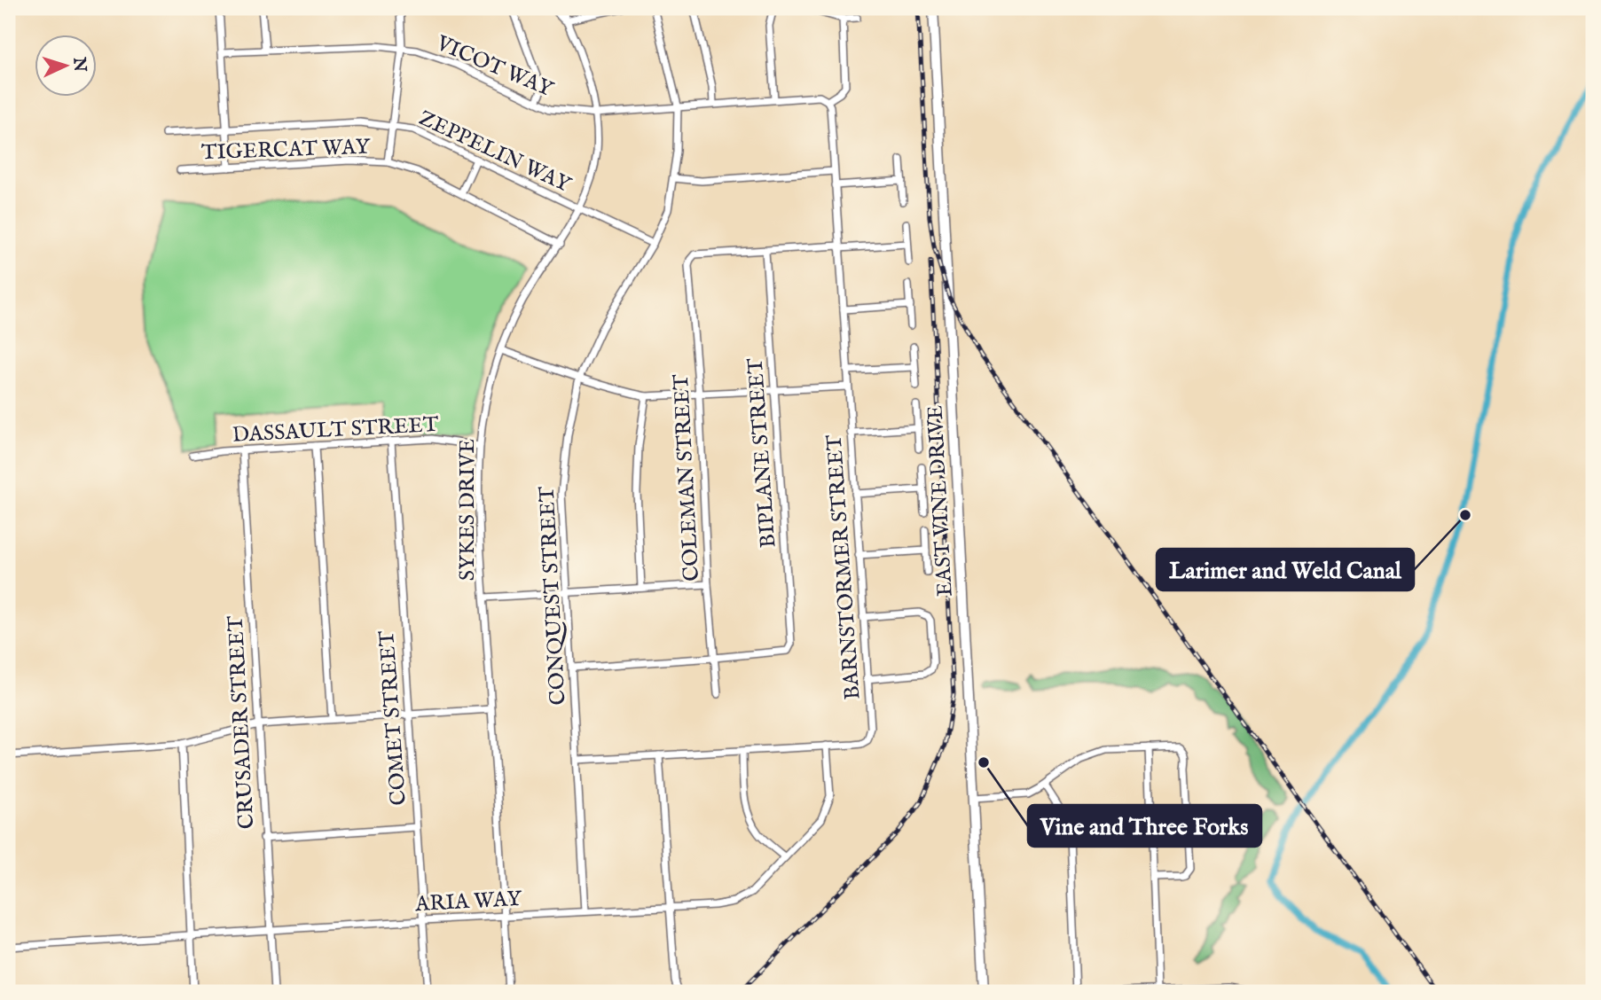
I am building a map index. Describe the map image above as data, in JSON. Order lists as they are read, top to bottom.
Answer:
{
  "streets": {
    "street": [
      "VICOT WAY",
      "TIGERCAT WAY",
      "ZEPPELIN WAY",
      "DASSAULT STREET",
      "BIPLANE STREET",
      "COLEMAN STREET",
      "EAST VINE DRIVE",
      "SYKES DRIVE",
      "BARNSTORMER STREET",
      "CONQUEST STREET",
      "COMET STREET",
      "CRUSADER STREET",
      "ARIA WAY"
    ]
  },
  "crossings": [
    ["VICOT WAY", "SYKES DRIVE"],
    ["VICOT WAY", "BARNSTORMER STREET"],
    ["VICOT WAY", "CONQUEST STREET"],
    ["TIGERCAT WAY", "SYKES DRIVE"],
    ["ZEPPELIN WAY", "SYKES DRIVE"],
    ["ZEPPELIN WAY", "CONQUEST STREET"],
    ["DASSAULT STREET", "SYKES DRIVE"],
    ["DASSAULT STREET", "COMET STREET"],
    ["DASSAULT STREET", "CRUSADER STREET"],
    ["BIPLANE STREET", "COLEMAN STREET"],
    ["SYKES DRIVE", "ARIA WAY"],
    ["BARNSTORMER STREET", "CONQUEST STREET"],
    ["BARNSTORMER STREET", "ARIA WAY"],
    ["CONQUEST STREET", "ARIA WAY"],
    ["COMET STREET", "ARIA WAY"],
    ["CRUSADER STREET", "ARIA WAY"]
  ],
  "places": ["Larimer and Weld Canal", "Vine and Three Forks"],
  "north": "right"
}
